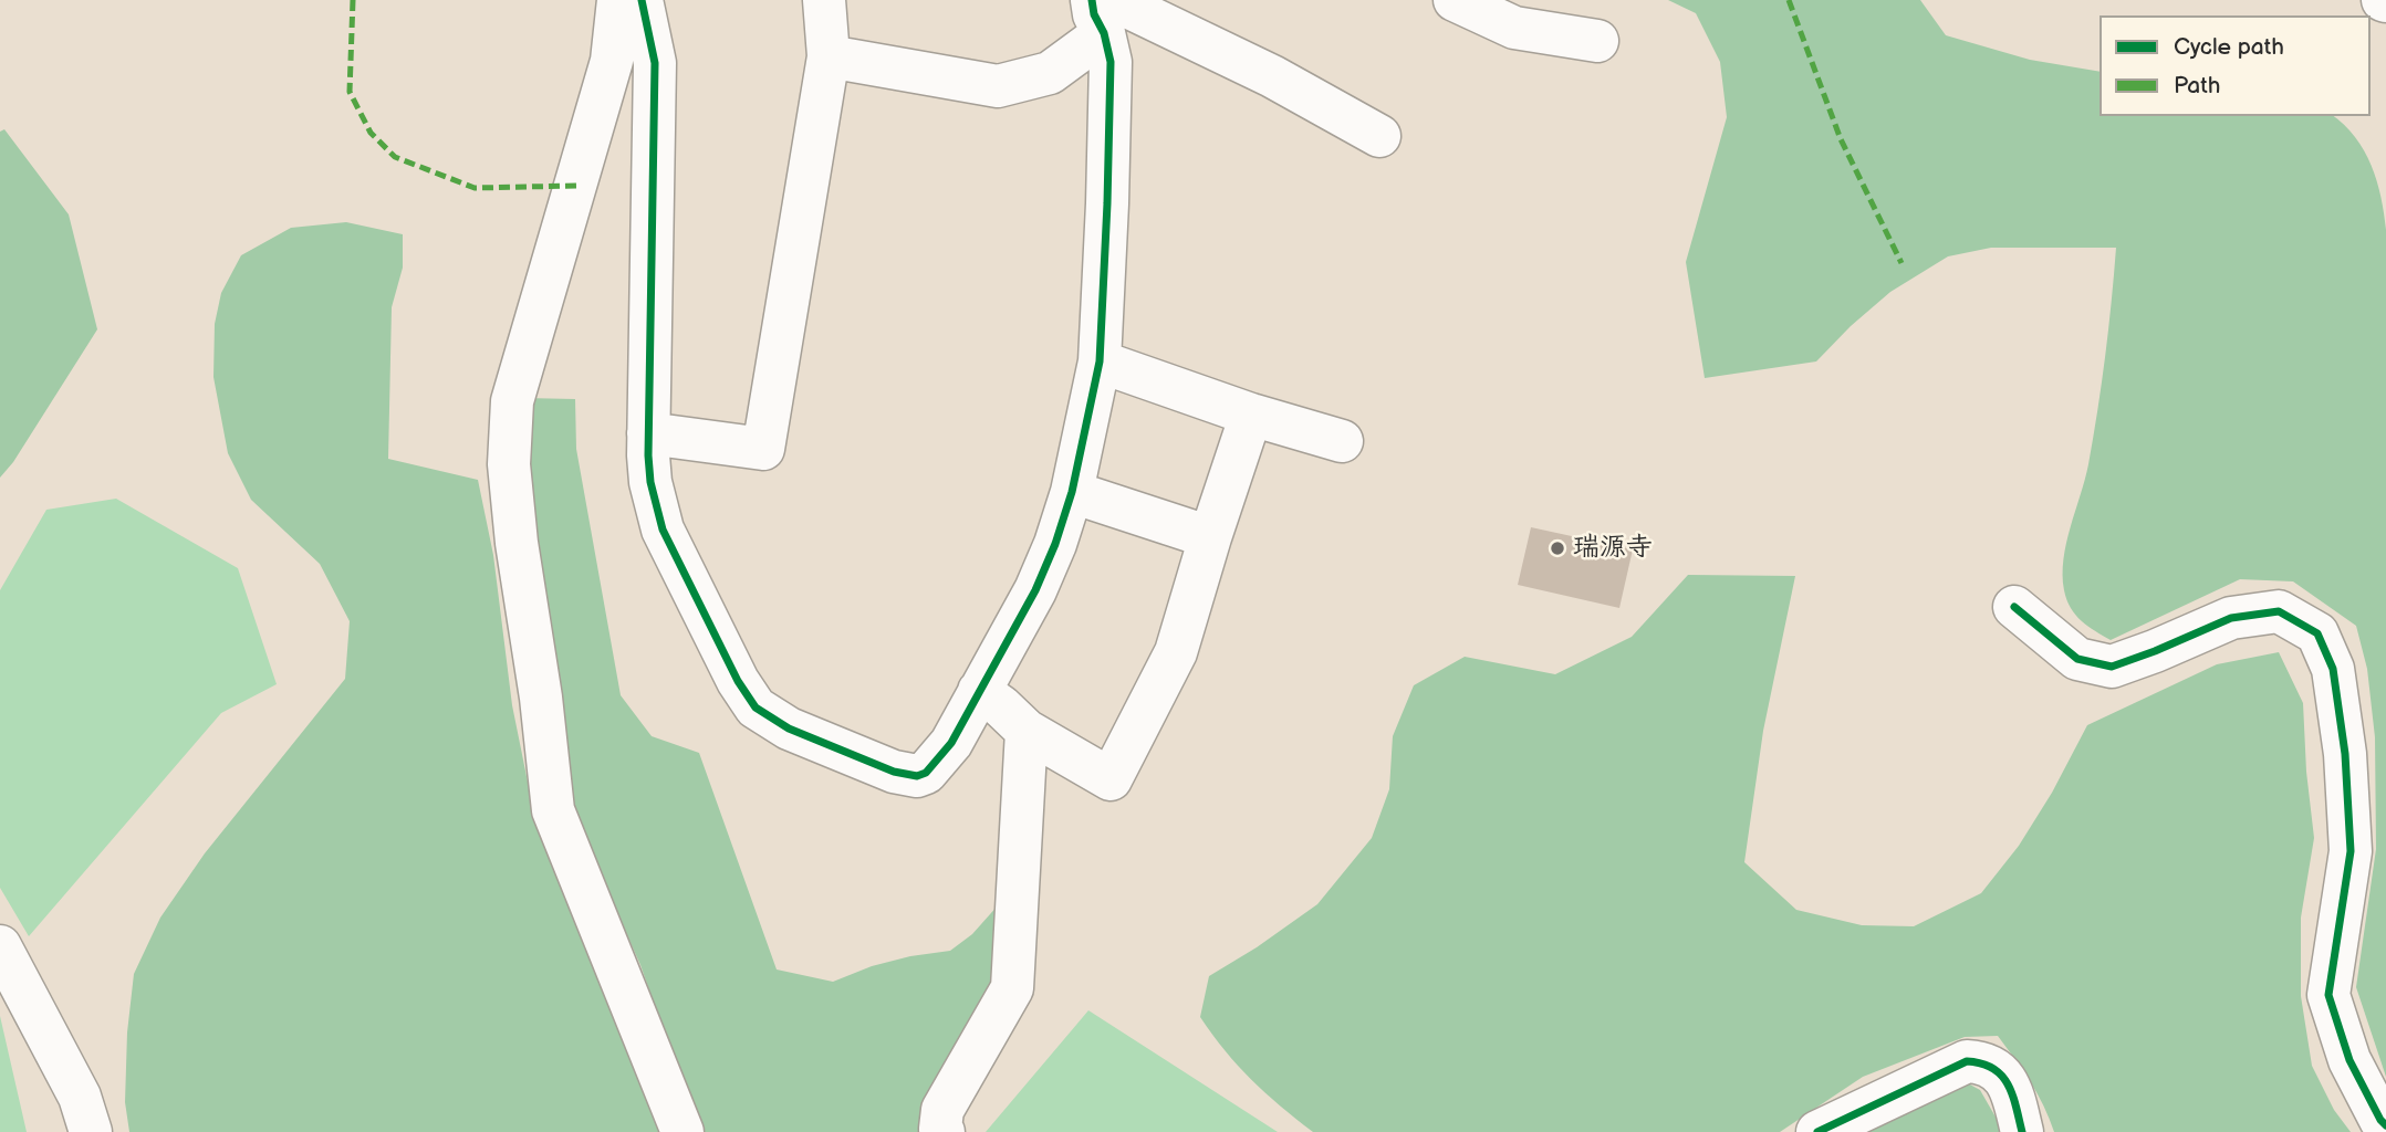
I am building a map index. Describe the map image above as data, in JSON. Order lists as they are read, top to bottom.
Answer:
{
  "places": ["瑞源寺"],
  "legend": ["Cycle path", "Path"]
}
